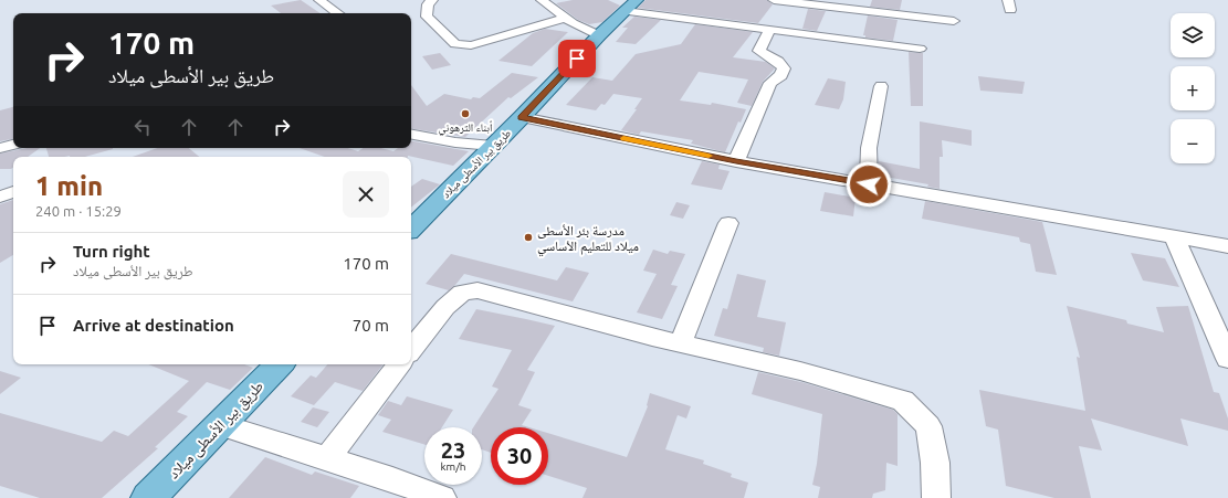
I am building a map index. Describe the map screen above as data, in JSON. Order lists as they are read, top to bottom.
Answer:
{
  "streets": {
    "main road": ["طريق بير الأسطى ميلاد"]
  },
  "places": ["أبناء الترهوني", "مدرسة بئر الأسطى ميلاد للتعليم الأساسي"],
  "page": {
    "map_buttons": ["+", "−"],
    "turn": ["170 m", "طريق بير الأسطى ميلاد"],
    "heading": ["1 min", "240 m · 15:29"],
    "list": [
      {
        "name": "Turn right",
        "note": "طريق بير الأسطى ميلاد",
        "value": "170 m"
      },
      {
        "name": "Arrive at destination",
        "value": "70 m"
      }
    ],
    "speed": "23 km/h",
    "limit": "30"
  }
}
